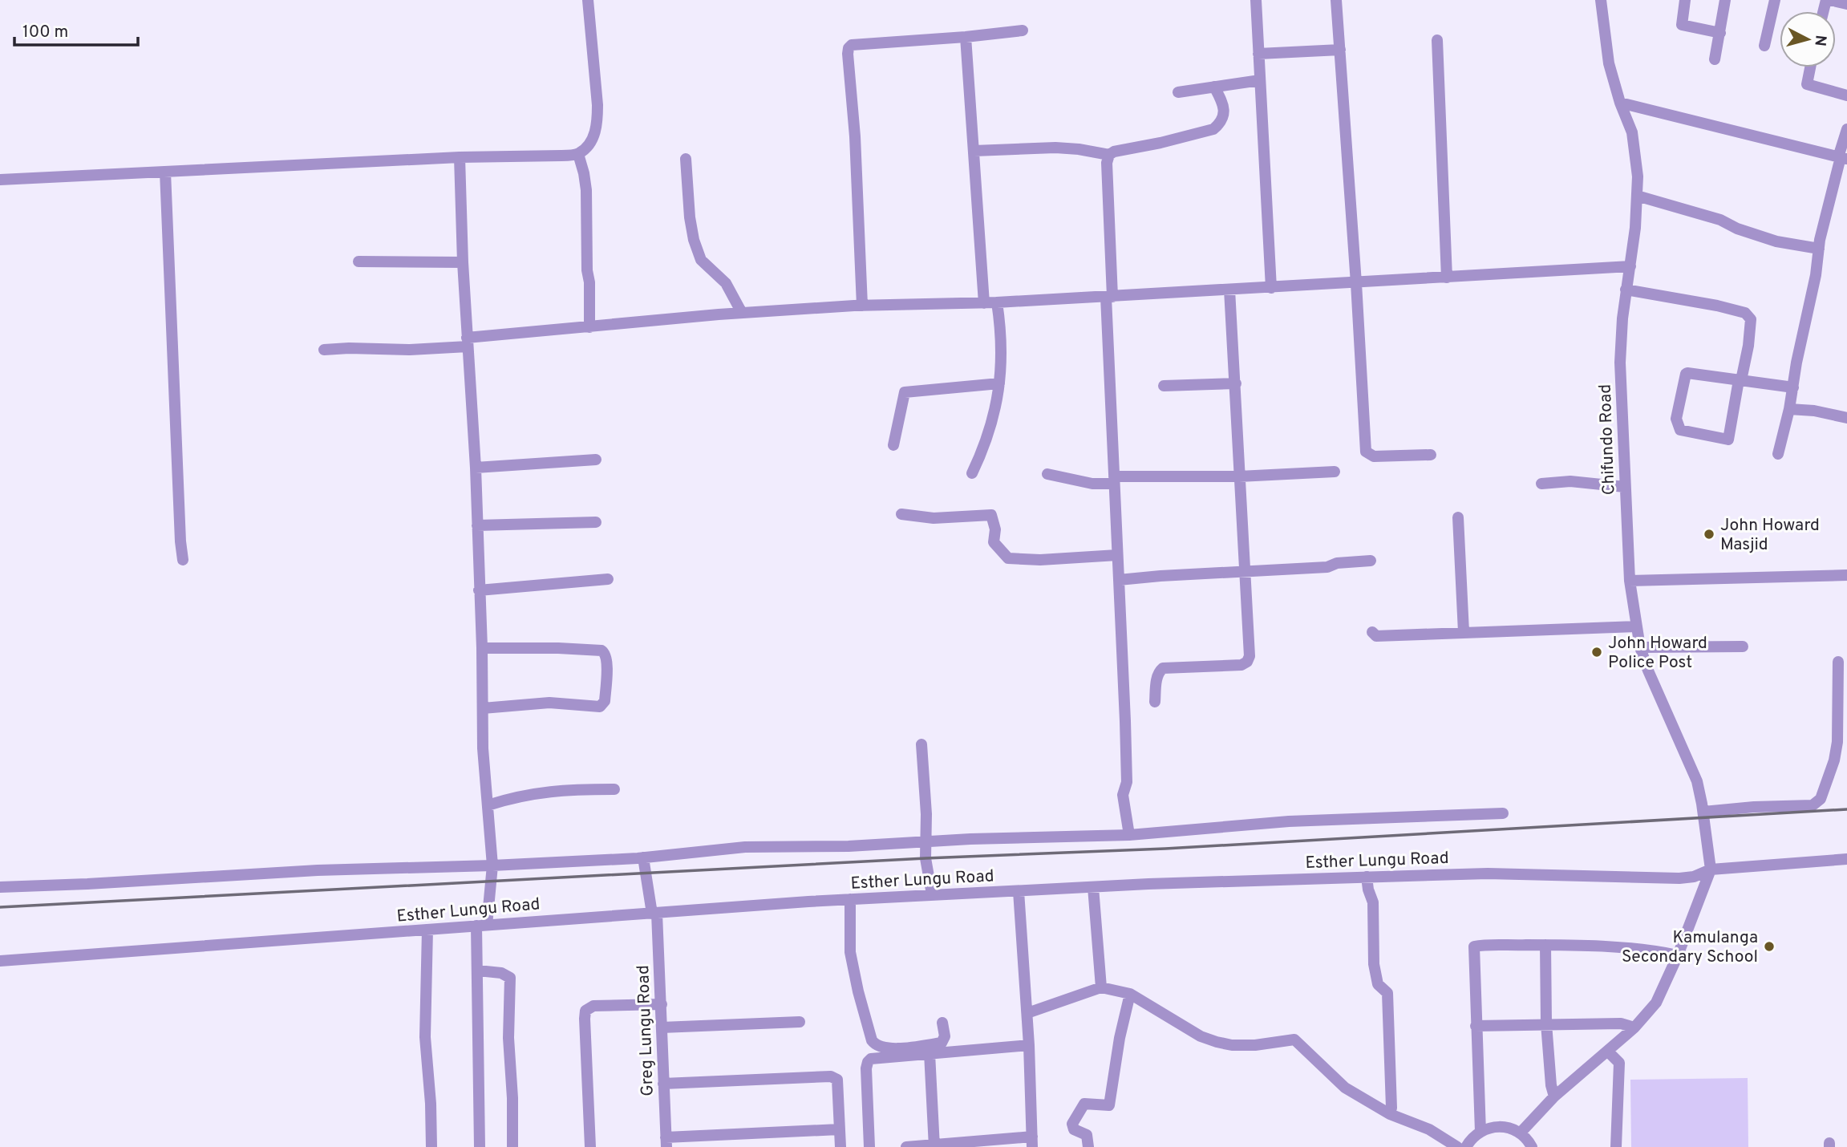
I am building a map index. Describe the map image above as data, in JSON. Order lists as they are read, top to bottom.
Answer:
{
  "streets": {
    "street": ["Chifundo Road", "Esther Lungu Road", "Greg Lungu Road"]
  },
  "crossings": [
    ["Chifundo Road", "Esther Lungu Road"],
    ["Esther Lungu Road", "Greg Lungu Road"]
  ],
  "places": ["John Howard Masjid", "John Howard Police Post", "Kamulanga Secondary School"],
  "scale_bar": "100 m",
  "north": "right"
}
